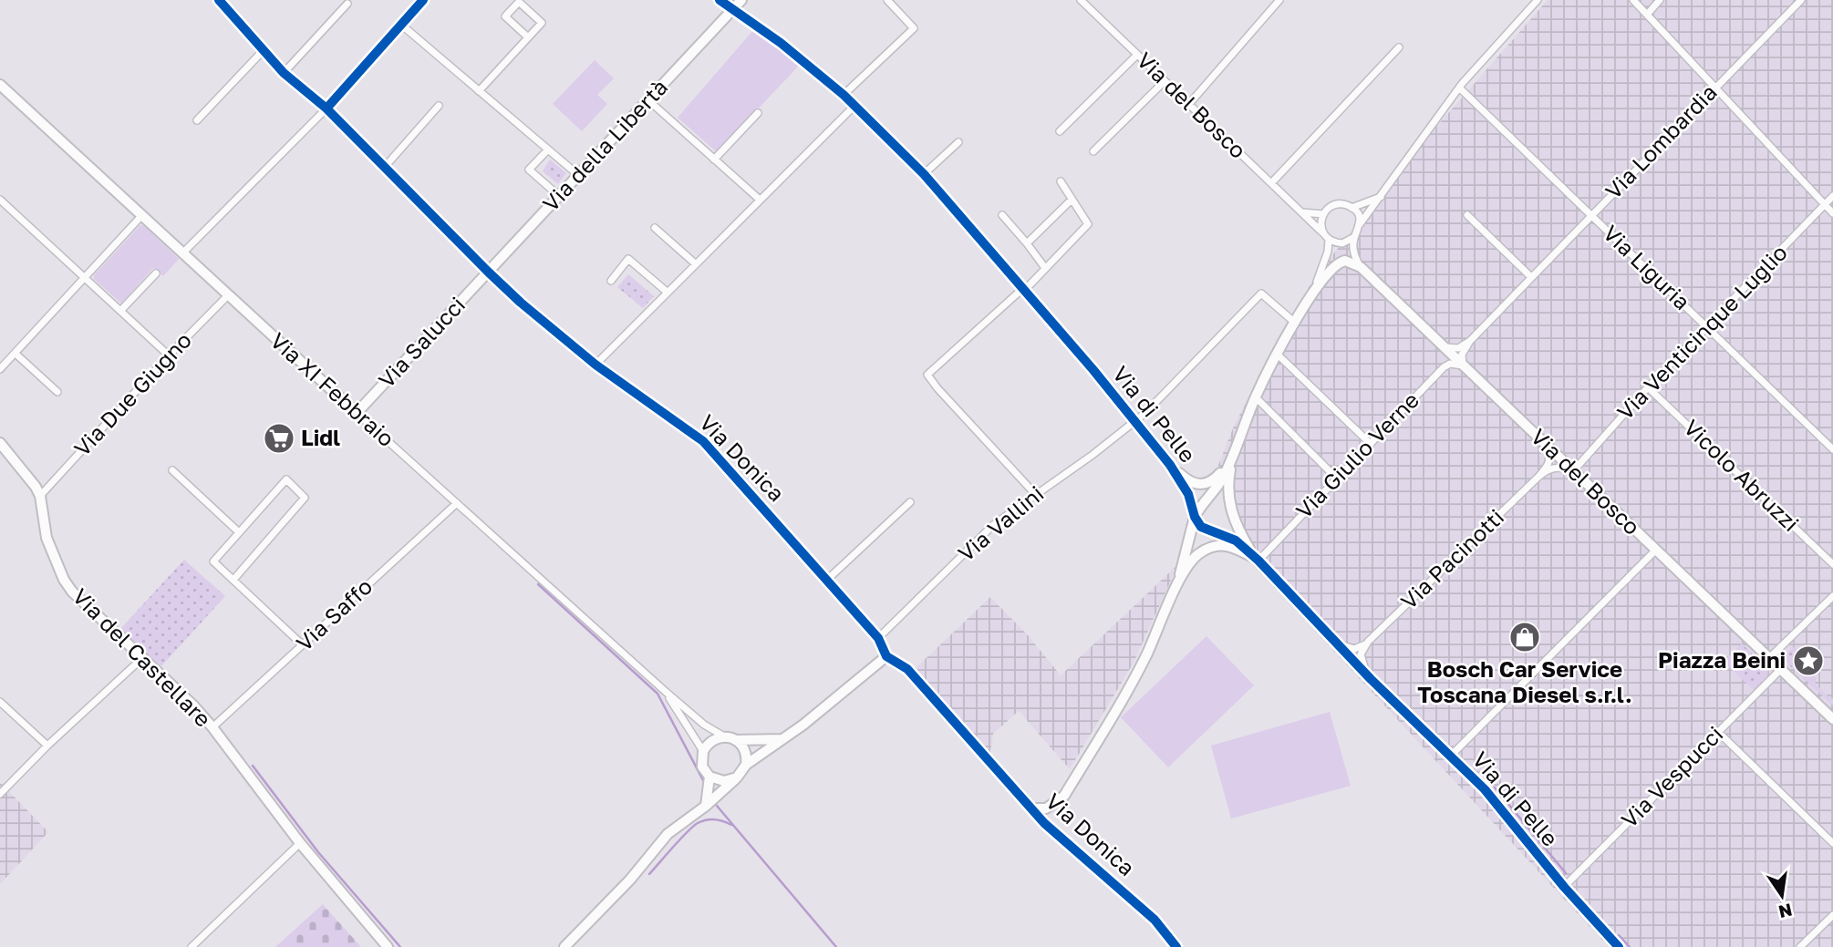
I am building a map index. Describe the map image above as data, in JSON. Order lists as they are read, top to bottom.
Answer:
{
  "streets": {
    "street": [
      "Via del Bosco",
      "Via Lombardia",
      "Via della Libertà",
      "Via Liguria",
      "Via Venticinque Luglio",
      "Via Salucci",
      "Via XI Febbraio",
      "Via Due Giugno",
      "Via di Pelle",
      "Via Giulio Verne",
      "Via Donica",
      "Vicolo Abruzzi",
      "Via Vallini",
      "Via Pacinotti",
      "Via Saffo",
      "Via del Castellare",
      "Via Vespucci"
    ]
  },
  "crossings": [
    ["Via del Bosco", "Via Venticinque Luglio"],
    ["Via del Bosco", "Via Giulio Verne"],
    ["Via del Bosco", "Via Pacinotti"],
    ["Via del Bosco", "Via Vespucci"],
    ["Via Lombardia", "Via Liguria"],
    ["Via della Libertà", "Via Salucci"],
    ["Via della Libertà", "Via di Pelle"],
    ["Via della Libertà", "Via Donica"],
    ["Via Liguria", "Via Venticinque Luglio"],
    ["Via Venticinque Luglio", "Vicolo Abruzzi"],
    ["Via Venticinque Luglio", "Via Pacinotti"],
    ["Via Salucci", "Via XI Febbraio"],
    ["Via Salucci", "Via Donica"],
    ["Via XI Febbraio", "Via Due Giugno"],
    ["Via XI Febbraio", "Via Saffo"],
    ["Via Due Giugno", "Via del Castellare"],
    ["Via di Pelle", "Via Giulio Verne"],
    ["Via di Pelle", "Via Vallini"],
    ["Via di Pelle", "Via Vespucci"],
    ["Via Donica", "Via Vallini"],
    ["Via Saffo", "Via del Castellare"]
  ],
  "places": {
    "supermarket": ["Lidl"],
    "shop": ["Bosch Car Service Toscana Diesel s.r.l."],
    "place": ["Piazza Beini"]
  },
  "north": "bottom"
}
